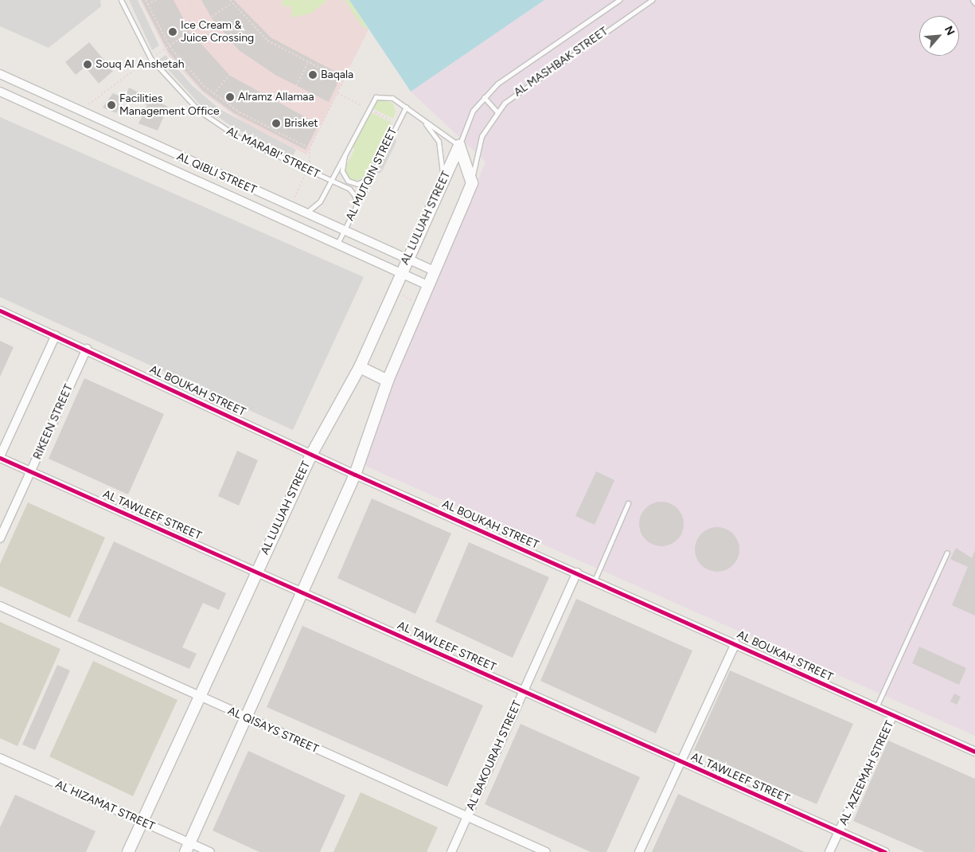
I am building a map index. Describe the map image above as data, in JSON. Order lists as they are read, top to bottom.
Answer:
{
  "streets": {
    "street": [
      "AL QIBLI STREET",
      "AL LULUAH STREET",
      "AL BOUKAH STREET",
      "RIKEEN STREET",
      "AL TAWLEEF STREET",
      "AL QISAYS STREET",
      "AL BAKOURAH STREET",
      "AL 'AZEEMAH STREET",
      "AL HIZAMAT STREET"
    ],
    "lane": ["AL MASHBAK STREET", "AL MARABI' STREET", "AL MUTQIN STREET"]
  },
  "crossings": [
    ["AL MASHBAK STREET", "AL LULUAH STREET"],
    ["AL MARABI' STREET", "AL MUTQIN STREET"],
    ["AL QIBLI STREET", "AL MUTQIN STREET"],
    ["AL QIBLI STREET", "AL LULUAH STREET"],
    ["AL LULUAH STREET", "AL BOUKAH STREET"],
    ["AL LULUAH STREET", "AL TAWLEEF STREET"],
    ["AL LULUAH STREET", "AL QISAYS STREET"],
    ["AL LULUAH STREET", "AL HIZAMAT STREET"],
    ["AL BOUKAH STREET", "RIKEEN STREET"],
    ["AL BOUKAH STREET", "AL BAKOURAH STREET"],
    ["AL BOUKAH STREET", "AL 'AZEEMAH STREET"],
    ["RIKEEN STREET", "AL TAWLEEF STREET"],
    ["AL TAWLEEF STREET", "AL BAKOURAH STREET"],
    ["AL TAWLEEF STREET", "AL 'AZEEMAH STREET"],
    ["AL QISAYS STREET", "AL BAKOURAH STREET"]
  ],
  "places": [
    "Ice Cream & Juice Crossing",
    "Souq Al Anshetah",
    "Baqala",
    "Alramz Allamaa",
    "Facilities Management Office",
    "Brisket"
  ],
  "north": "top right"
}
